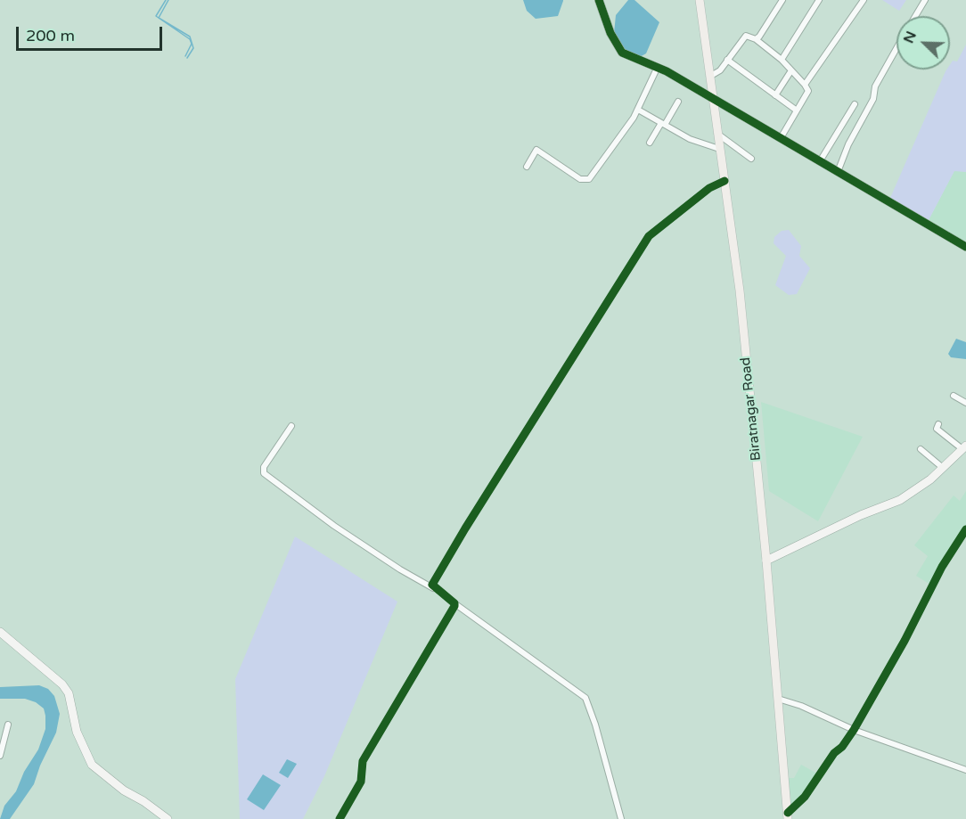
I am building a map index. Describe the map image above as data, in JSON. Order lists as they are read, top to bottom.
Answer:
{
  "streets": {
    "main road": ["Biratnagar Road"]
  },
  "scale_bar": "200 m",
  "north": "top left"
}
